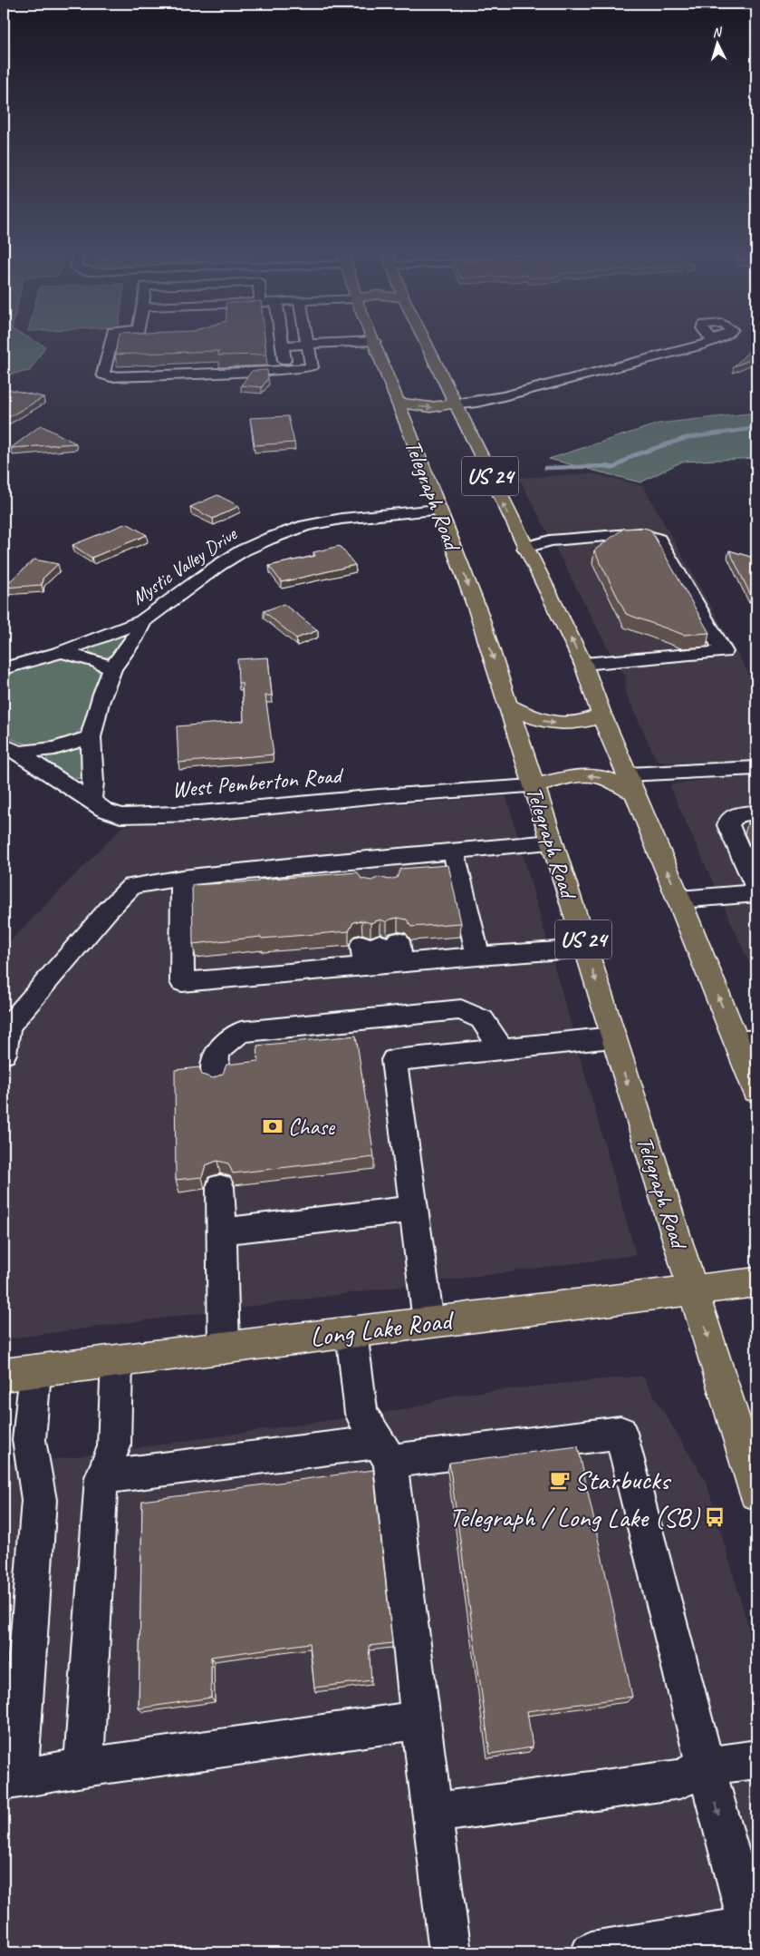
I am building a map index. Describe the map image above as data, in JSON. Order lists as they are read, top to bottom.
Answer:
{
  "streets": {
    "main road": ["US 24", "Telegraph Road", "Long Lake Road"],
    "street": ["Mystic Valley Drive", "West Pemberton Road"]
  },
  "crossings": [
    ["Telegraph Road", "Mystic Valley Drive"],
    ["Telegraph Road", "West Pemberton Road"],
    ["Telegraph Road", "Long Lake Road"]
  ],
  "places": {
    "bank": ["Chase"],
    "cafe": ["Starbucks"],
    "bus stop": ["Telegraph / Long Lake (SB)"]
  },
  "north": "top"
}
